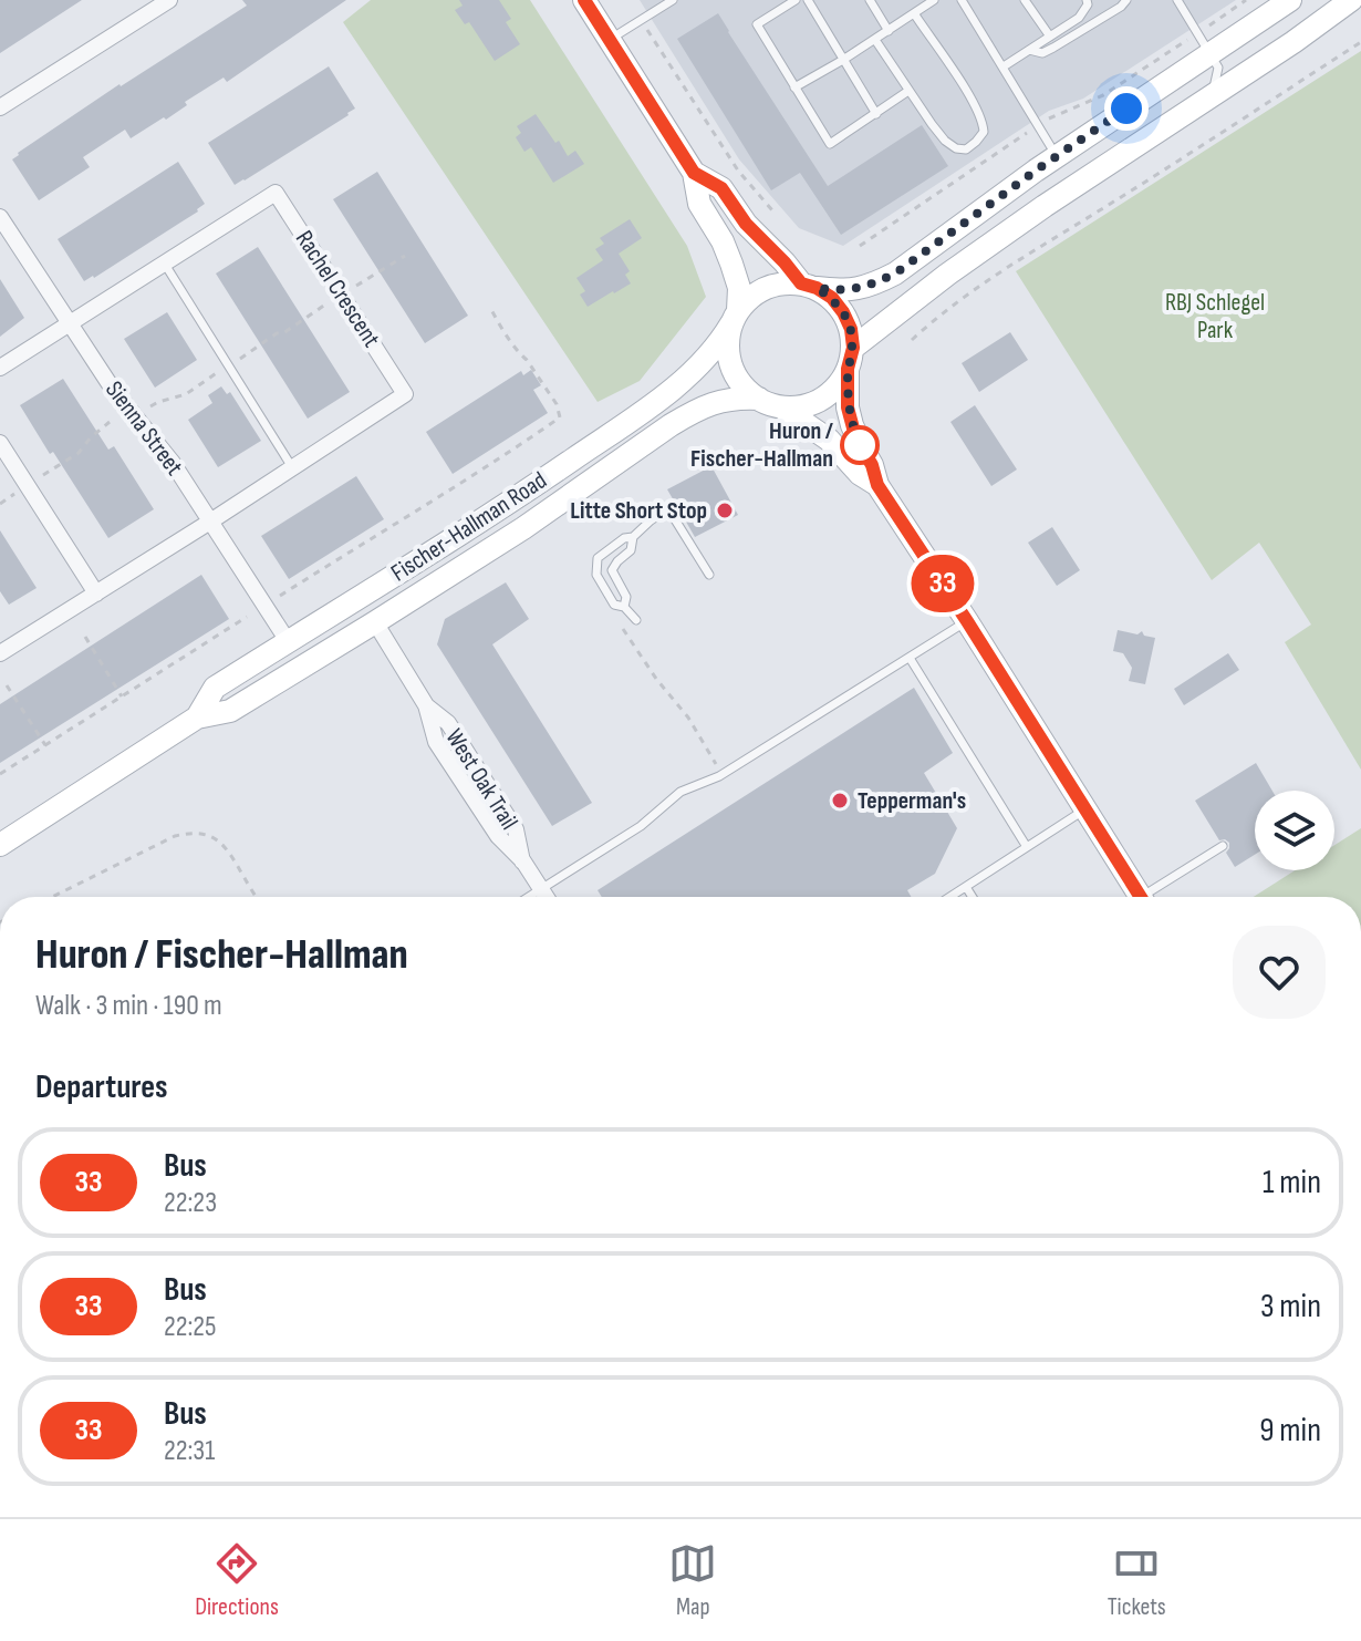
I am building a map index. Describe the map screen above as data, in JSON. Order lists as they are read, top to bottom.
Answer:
{
  "streets": {
    "main road": ["Fischer-Hallman Road"],
    "street": ["Rachel Crescent", "Sienna Street", "West Oak Trail"]
  },
  "crossings": [
    ["Rachel Crescent", "Sienna Street"],
    ["Sienna Street", "Fischer-Hallman Road"],
    ["Fischer-Hallman Road", "West Oak Trail"]
  ],
  "parks": ["RBJ Schlegel Park"],
  "places": ["Huron / Fischer-Hallman", "Litte Short Stop", "Tepperman's"],
  "lines": ["bus line 33"],
  "page": {
    "on_map": "33",
    "heading": [
      ["Huron / Fischer-Hallman", "Walk · 3 min · 190 m"],
      "Departures"
    ],
    "list": [
      {
        "mark": "33",
        "name": "Bus",
        "note": "22:23",
        "value": "1 min"
      },
      {
        "mark": "33",
        "name": "Bus",
        "note": "22:25",
        "value": "3 min"
      },
      {
        "mark": "33",
        "name": "Bus",
        "note": "22:31",
        "value": "9 min"
      }
    ],
    "tabs": ["Directions", "Map", "Tickets"]
  }
}
